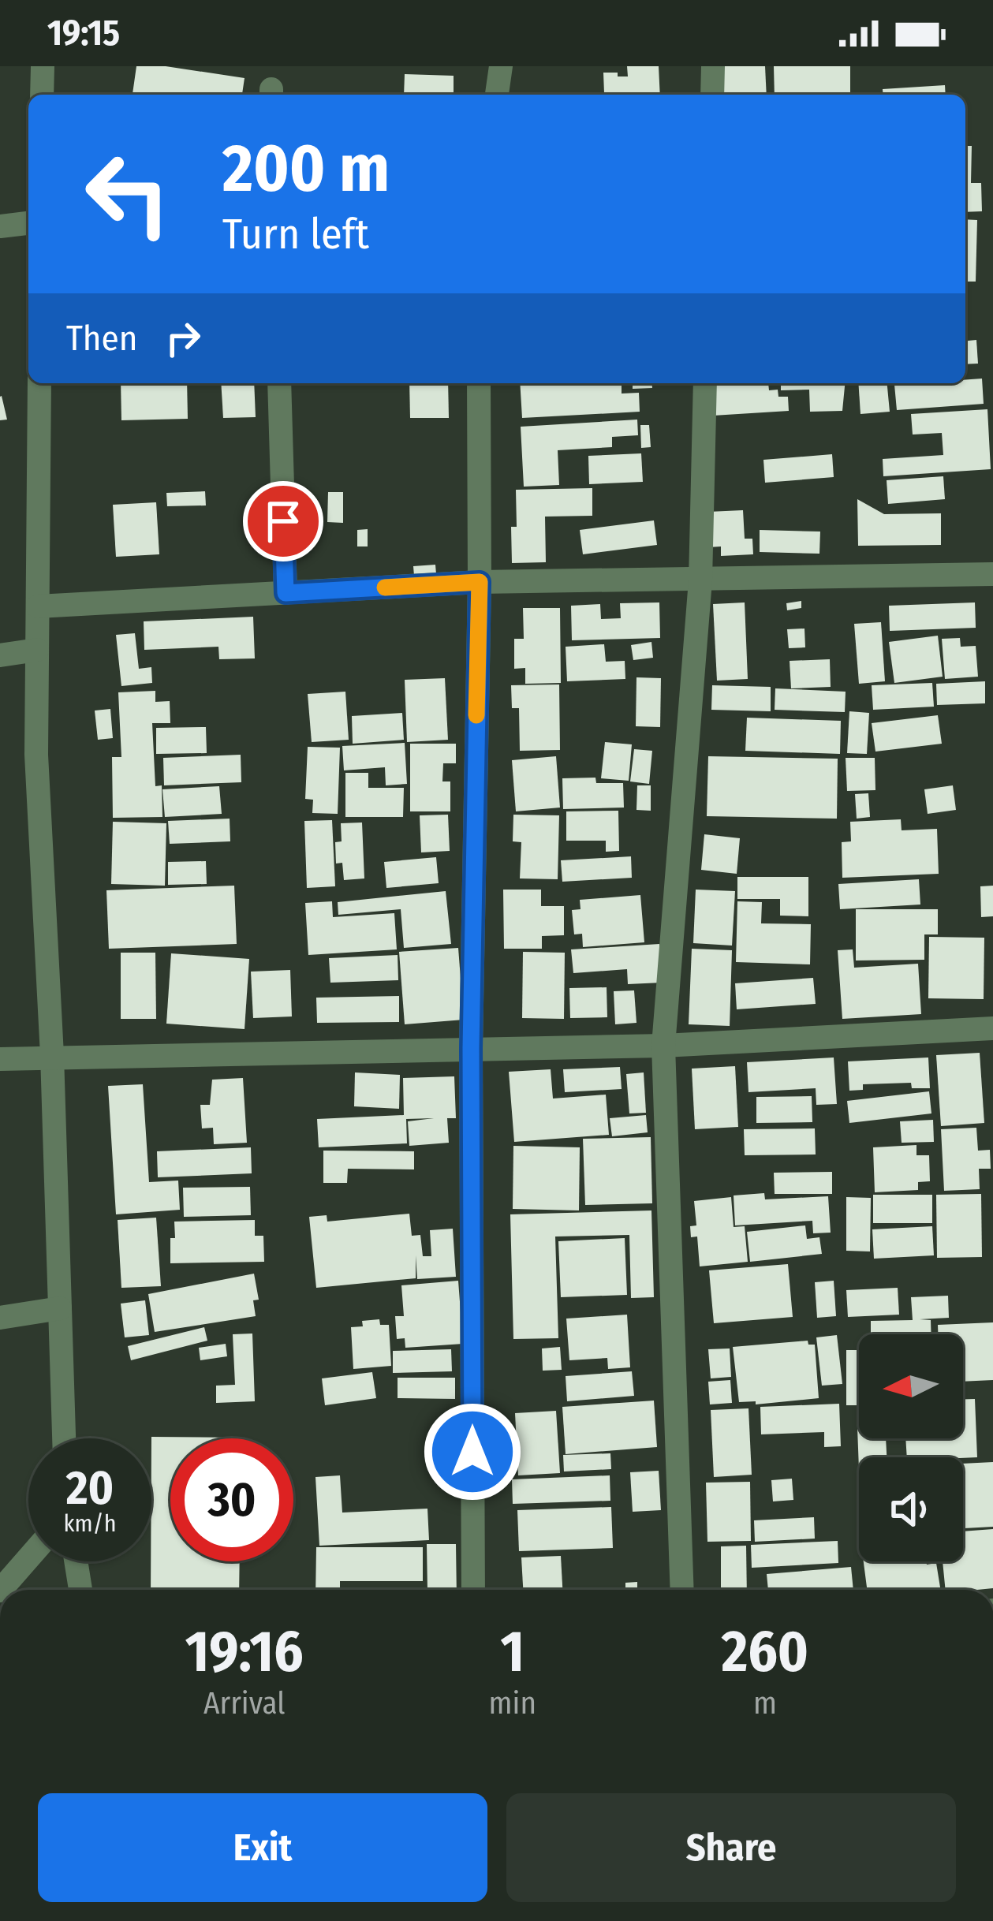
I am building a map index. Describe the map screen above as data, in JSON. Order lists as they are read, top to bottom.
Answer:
{
  "north": "left",
  "page": {
    "status": "19:15",
    "turn": ["200 m", "Turn left"],
    "then": "Then",
    "speed": "20 km/h",
    "limit": "30",
    "eta": [
      "19:16",
      "Arrival",
      "1",
      "min",
      "260",
      "m"
    ],
    "buttons": ["Exit", "Share"]
  }
}
